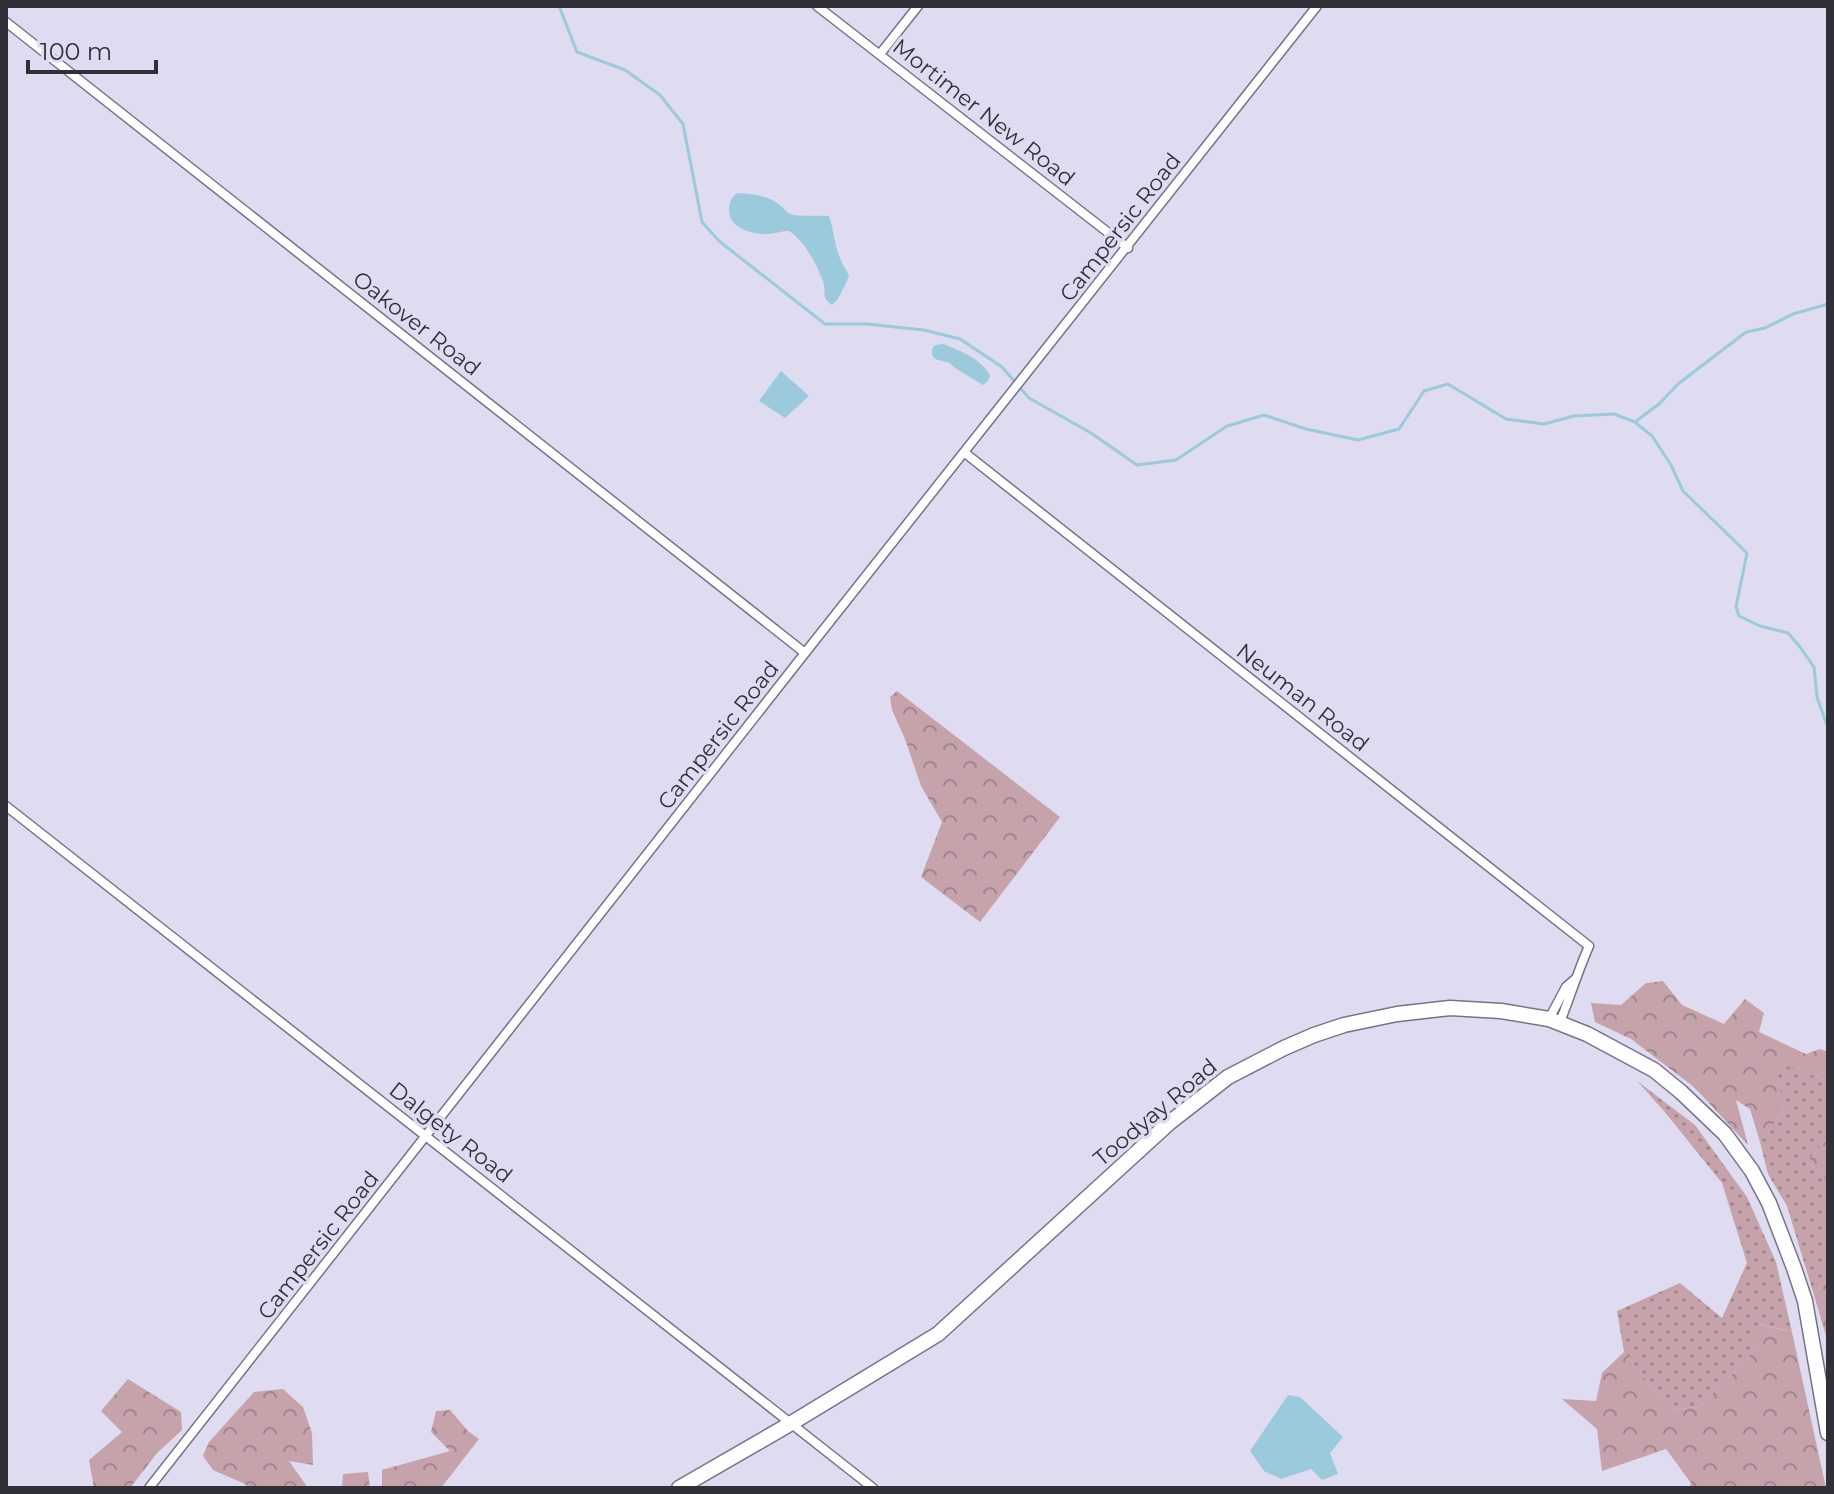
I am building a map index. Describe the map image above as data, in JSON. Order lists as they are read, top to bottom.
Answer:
{
  "streets": {
    "main road": ["Toodyay Road"],
    "street": [
      "Mortimer New Road",
      "Campersic Road",
      "Oakover Road",
      "Neuman Road",
      "Dalgety Road"
    ]
  },
  "crossings": [
    ["Mortimer New Road", "Campersic Road"],
    ["Campersic Road", "Oakover Road"],
    ["Campersic Road", "Neuman Road"],
    ["Campersic Road", "Dalgety Road"],
    ["Neuman Road", "Toodyay Road"],
    ["Toodyay Road", "Dalgety Road"]
  ],
  "scale_bar": "100 m"
}
